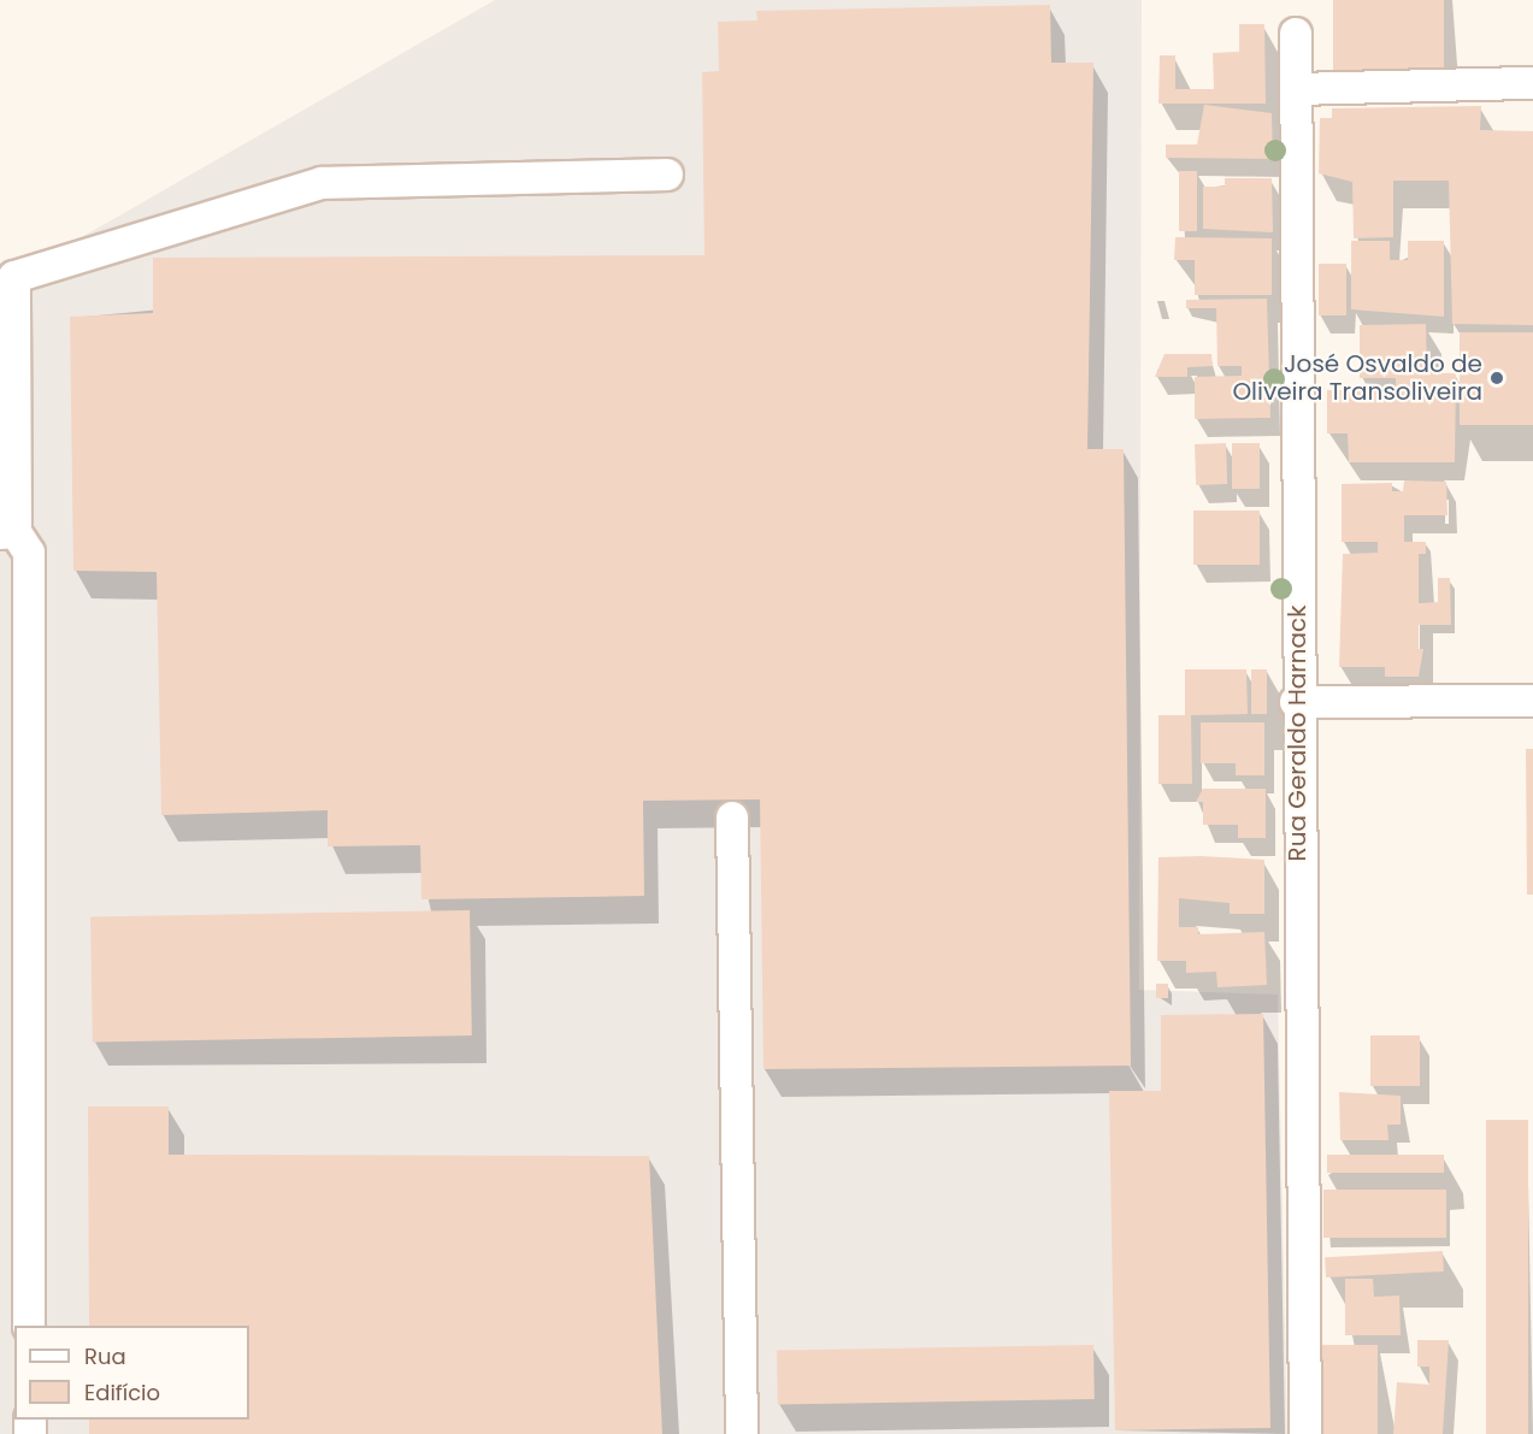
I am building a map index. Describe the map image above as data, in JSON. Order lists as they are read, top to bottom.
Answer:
{
  "streets": {
    "street": ["Rua Geraldo Harnack"]
  },
  "places": ["José Osvaldo de Oliveira Transoliveira"],
  "legend": ["Rua", "Edifício"]
}
